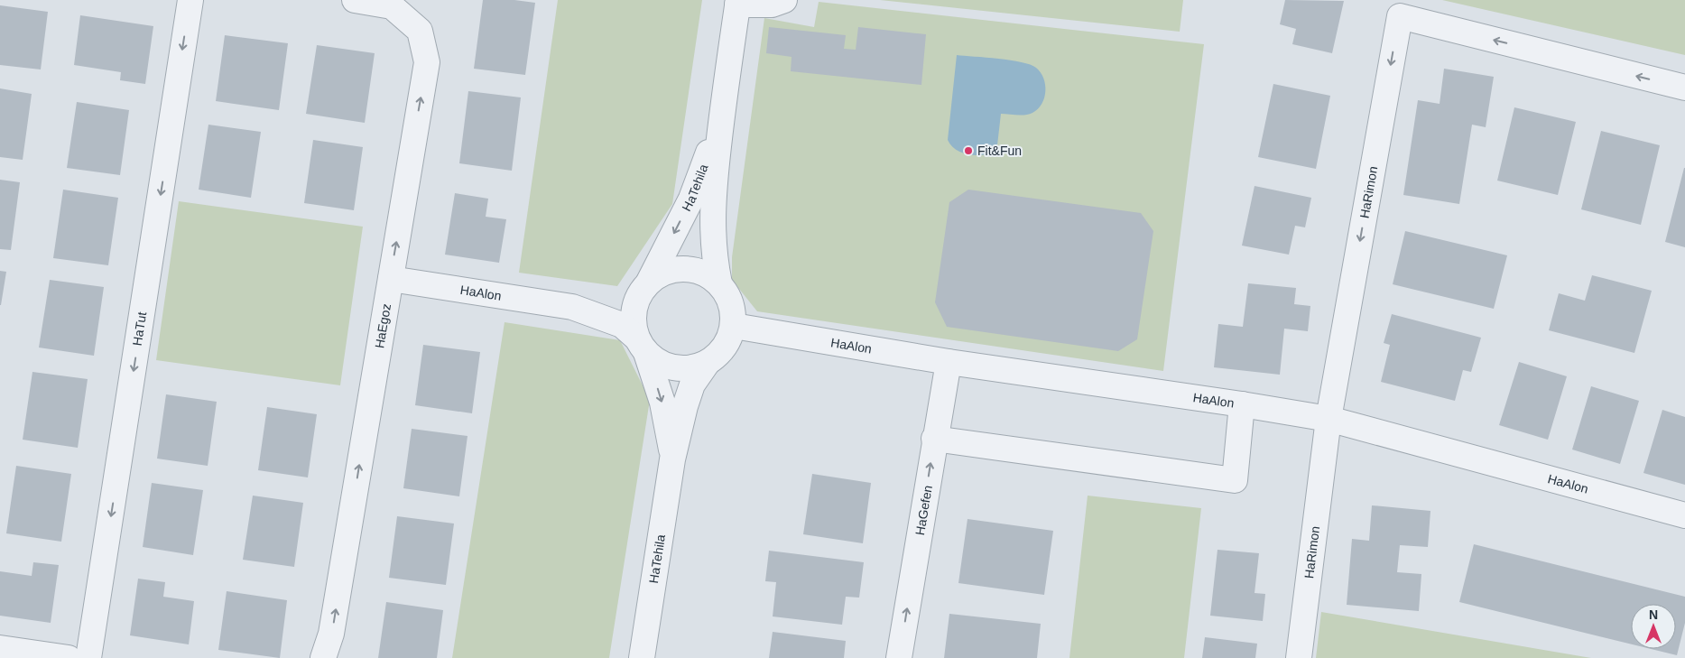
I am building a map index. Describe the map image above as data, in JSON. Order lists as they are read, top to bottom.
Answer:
{
  "streets": {
    "street": [
      "HaTehila",
      "HaRimon",
      "HaAlon",
      "HaEgoz",
      "HaTut",
      "HaGefen"
    ]
  },
  "crossings": [
    ["HaTehila", "HaAlon"],
    ["HaRimon", "HaAlon"],
    ["HaAlon", "HaEgoz"],
    ["HaAlon", "HaGefen"]
  ],
  "one_way": ["HaEgoz", "HaTut", "HaGefen"],
  "places": ["Fit&Fun"],
  "north": "top"
}
